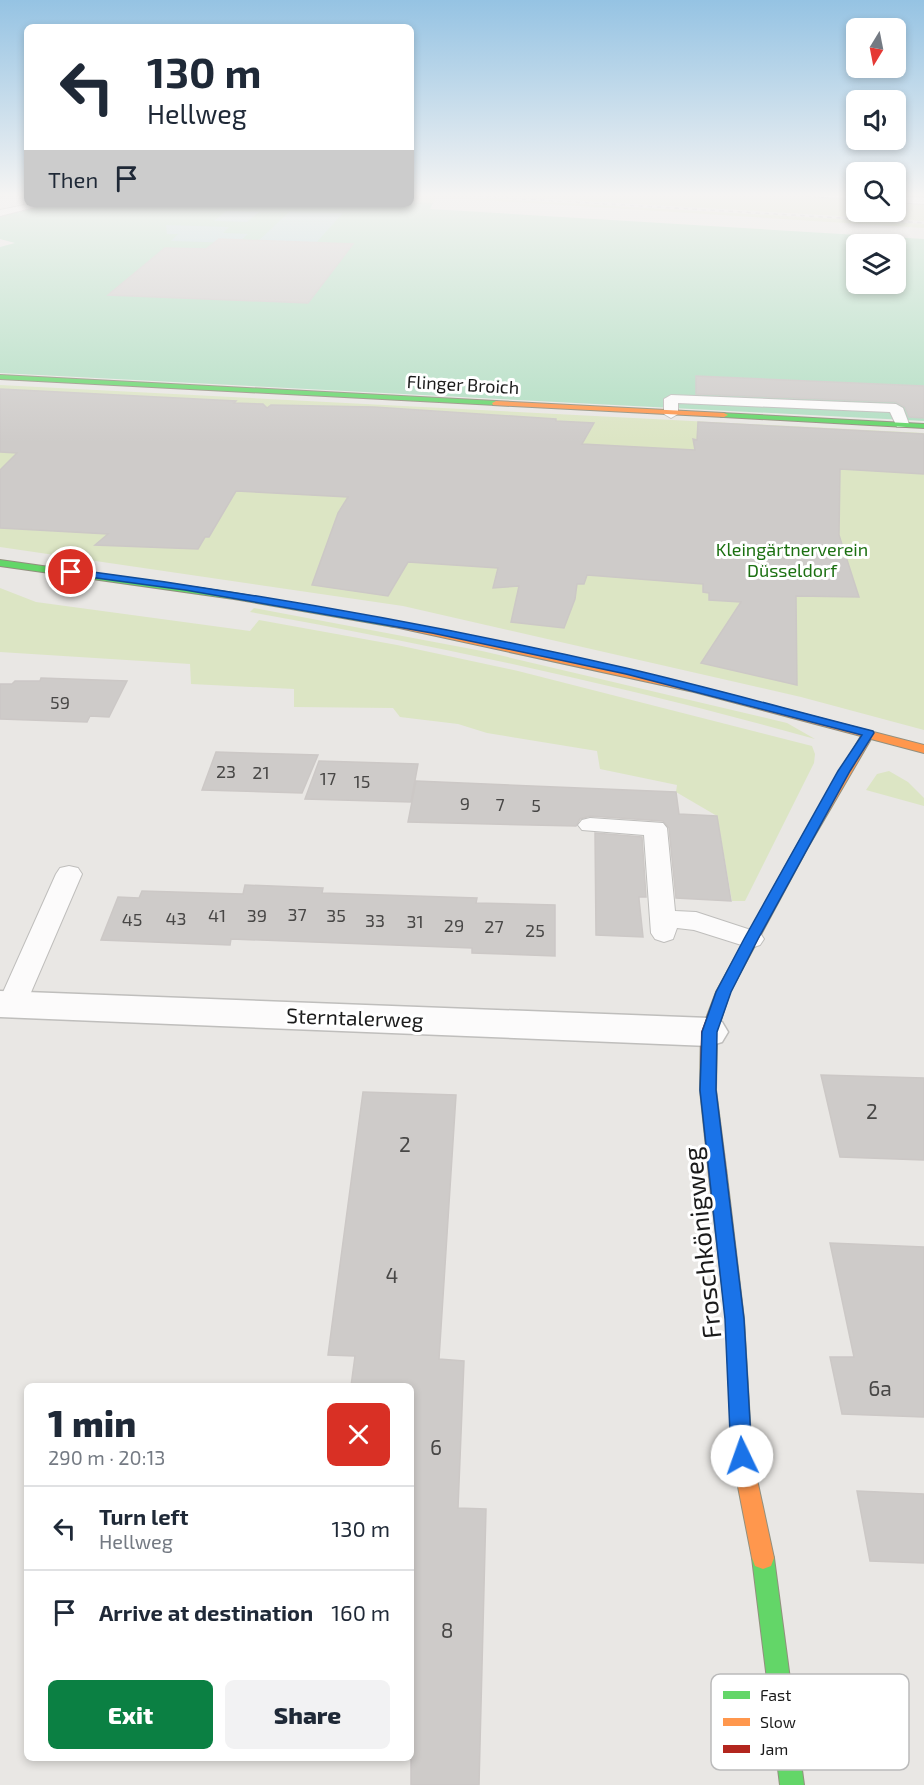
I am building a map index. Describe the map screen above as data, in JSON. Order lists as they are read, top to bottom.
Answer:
{
  "streets": {
    "street": ["Flinger Broich", "Sterntalerweg", "Froschkönigweg"]
  },
  "crossings": [
    ["Sterntalerweg", "Froschkönigweg"]
  ],
  "parks": ["Kleingärtnerverein Düsseldorf"],
  "house_numbers": [
    "59",
    "23",
    "21",
    "17",
    "15",
    "9",
    "7",
    "5",
    "37",
    "41",
    "39",
    "35",
    "43",
    "45",
    "33",
    "31",
    "29",
    "27",
    "25",
    "2",
    "2",
    "4",
    "6a",
    "6",
    "8"
  ],
  "legend": ["Fast", "Slow", "Jam"],
  "north": "bottom",
  "page": {
    "turn": ["130 m", "Hellweg"],
    "then": "Then",
    "heading": ["1 min", "290 m · 20:13"],
    "list": [
      {
        "name": "Turn left",
        "note": "Hellweg",
        "value": "130 m"
      },
      {
        "name": "Arrive at destination",
        "value": "160 m"
      }
    ],
    "buttons": ["Exit", "Share"]
  }
}
